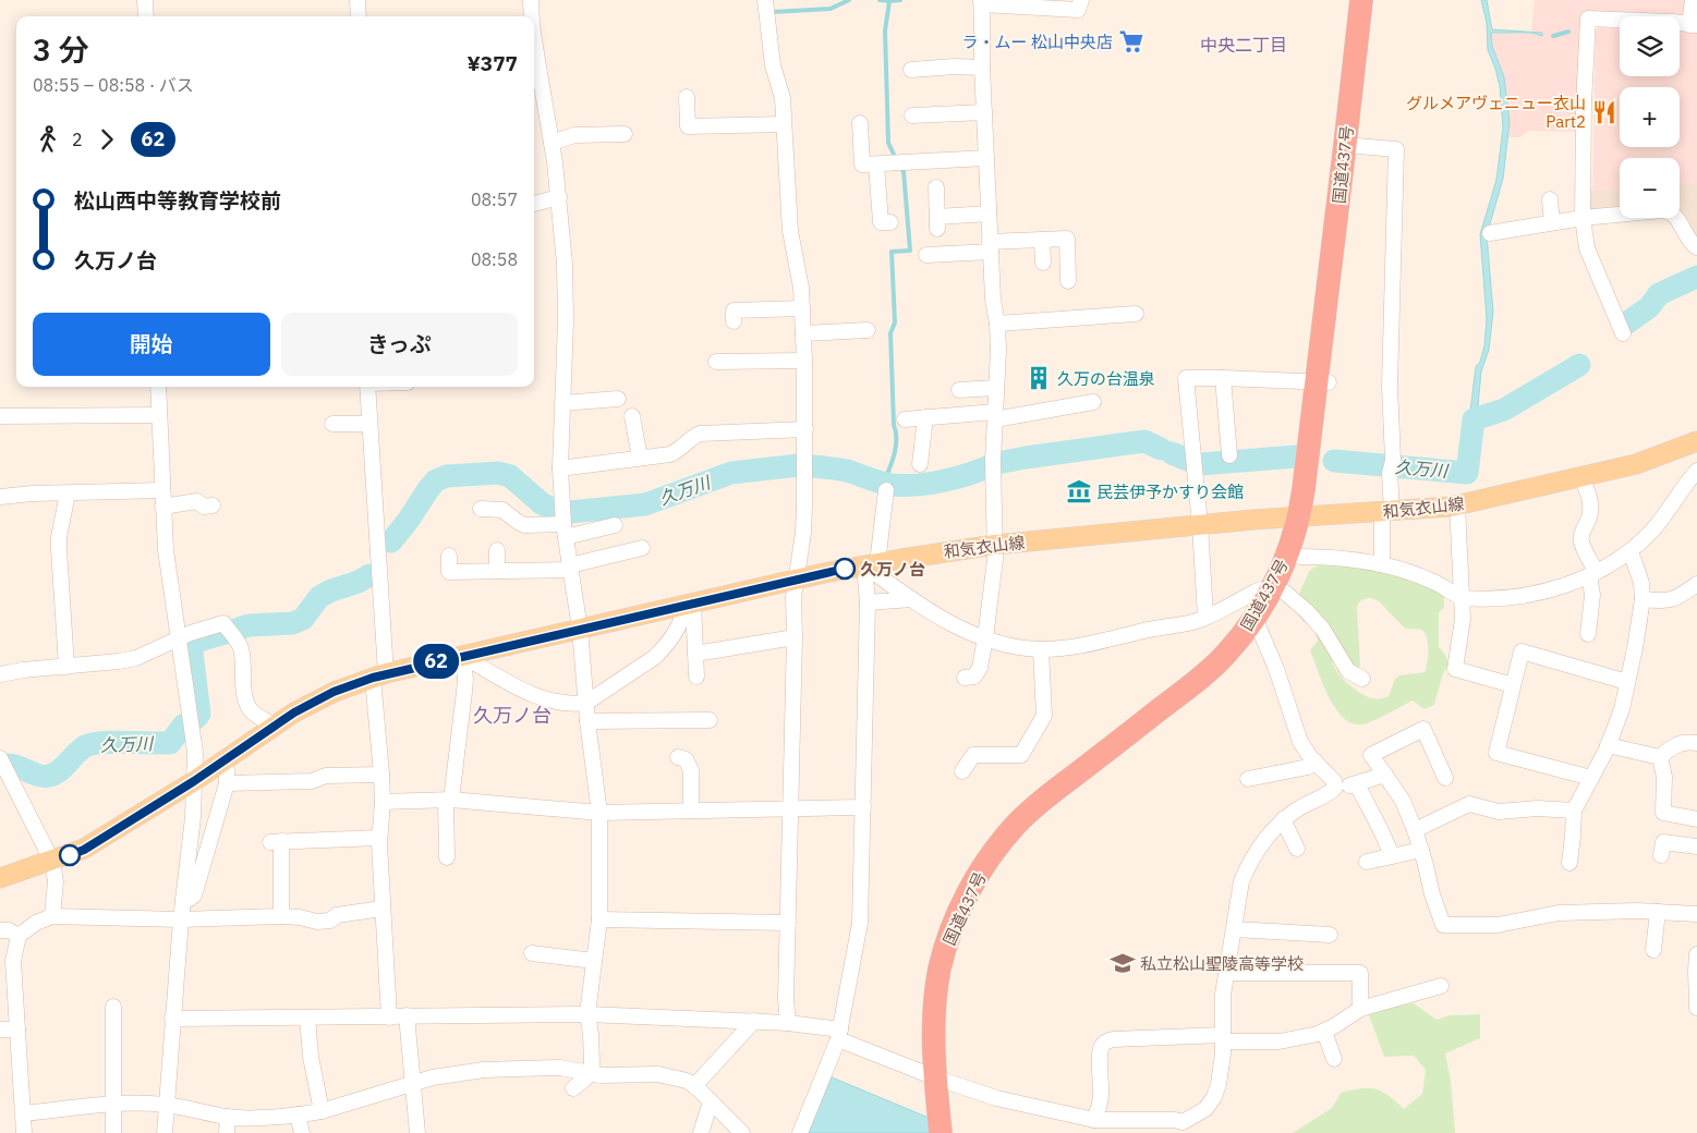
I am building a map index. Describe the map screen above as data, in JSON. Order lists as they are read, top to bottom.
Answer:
{
  "streets": {
    "highway": ["国道437号"],
    "main road": ["和気衣山線"]
  },
  "crossings": [
    ["国道437号", "和気衣山線"]
  ],
  "districts": ["中央二丁目", "久万ノ台"],
  "water": ["久万川"],
  "places": {
    "supermarket": ["ラ・ムー 松山中央店"],
    "restaurant": ["グルメアヴェニュー衣山 Part2"],
    "building": ["久万の台温泉"],
    "museum": ["民芸伊予かすり会館"],
    "other": ["久万ノ台"],
    "school or university": ["私立松山聖陵高等学校"]
  },
  "lines": ["bus line 62"],
  "page": {
    "on_map": "62",
    "map_buttons": ["+", "−"],
    "heading": ["3 分", "08:55 – 08:58 · バス", "¥377"],
    "legs": ["2", "62"],
    "list": [
      {
        "name": "松山西中等教育学校前",
        "value": "08:57"
      },
      {
        "name": "久万ノ台",
        "value": "08:58"
      }
    ],
    "buttons": ["開始", "きっぷ"]
  }
}
